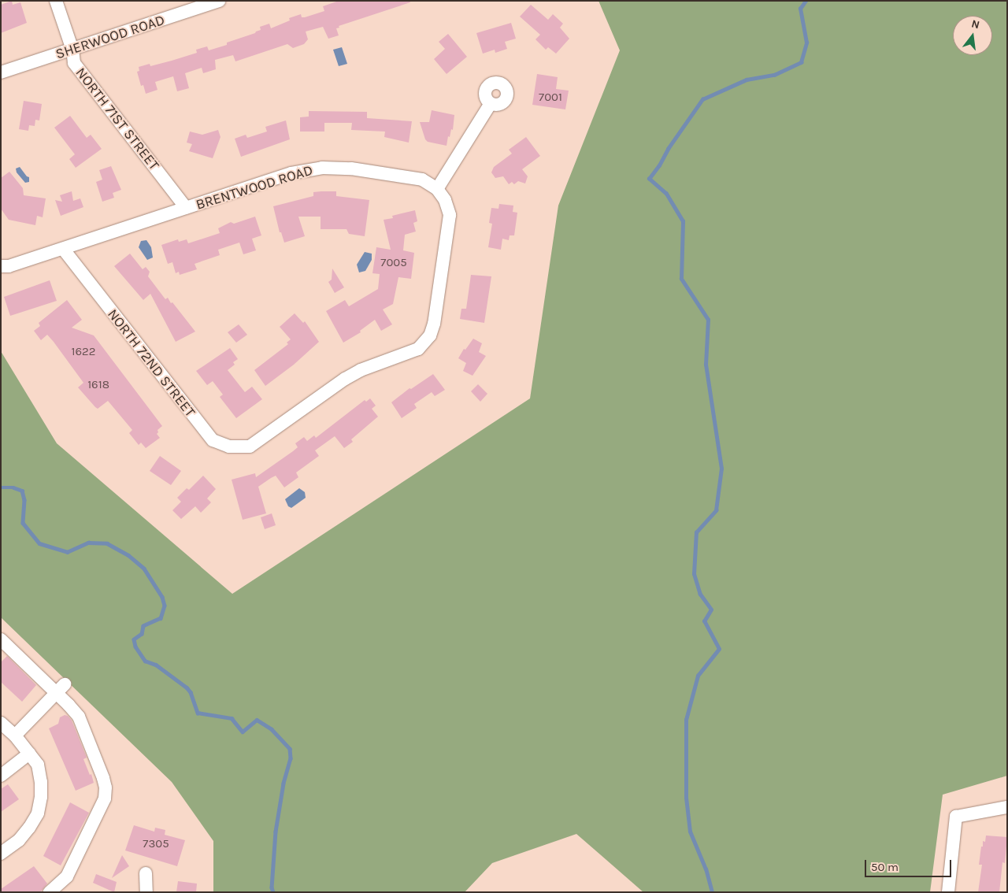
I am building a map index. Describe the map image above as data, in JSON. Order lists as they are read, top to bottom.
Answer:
{
  "streets": {
    "street": [
      "SHERWOOD ROAD",
      "NORTH 71ST STREET",
      "BRENTWOOD ROAD",
      "NORTH 72ND STREET"
    ]
  },
  "crossings": [
    ["SHERWOOD ROAD", "NORTH 71ST STREET"],
    ["NORTH 71ST STREET", "BRENTWOOD ROAD"],
    ["BRENTWOOD ROAD", "NORTH 72ND STREET"]
  ],
  "house_numbers": [
    "7001",
    "7005",
    "1622",
    "1618",
    "7305"
  ],
  "scale_bar": "50 m",
  "north": "top"
}
